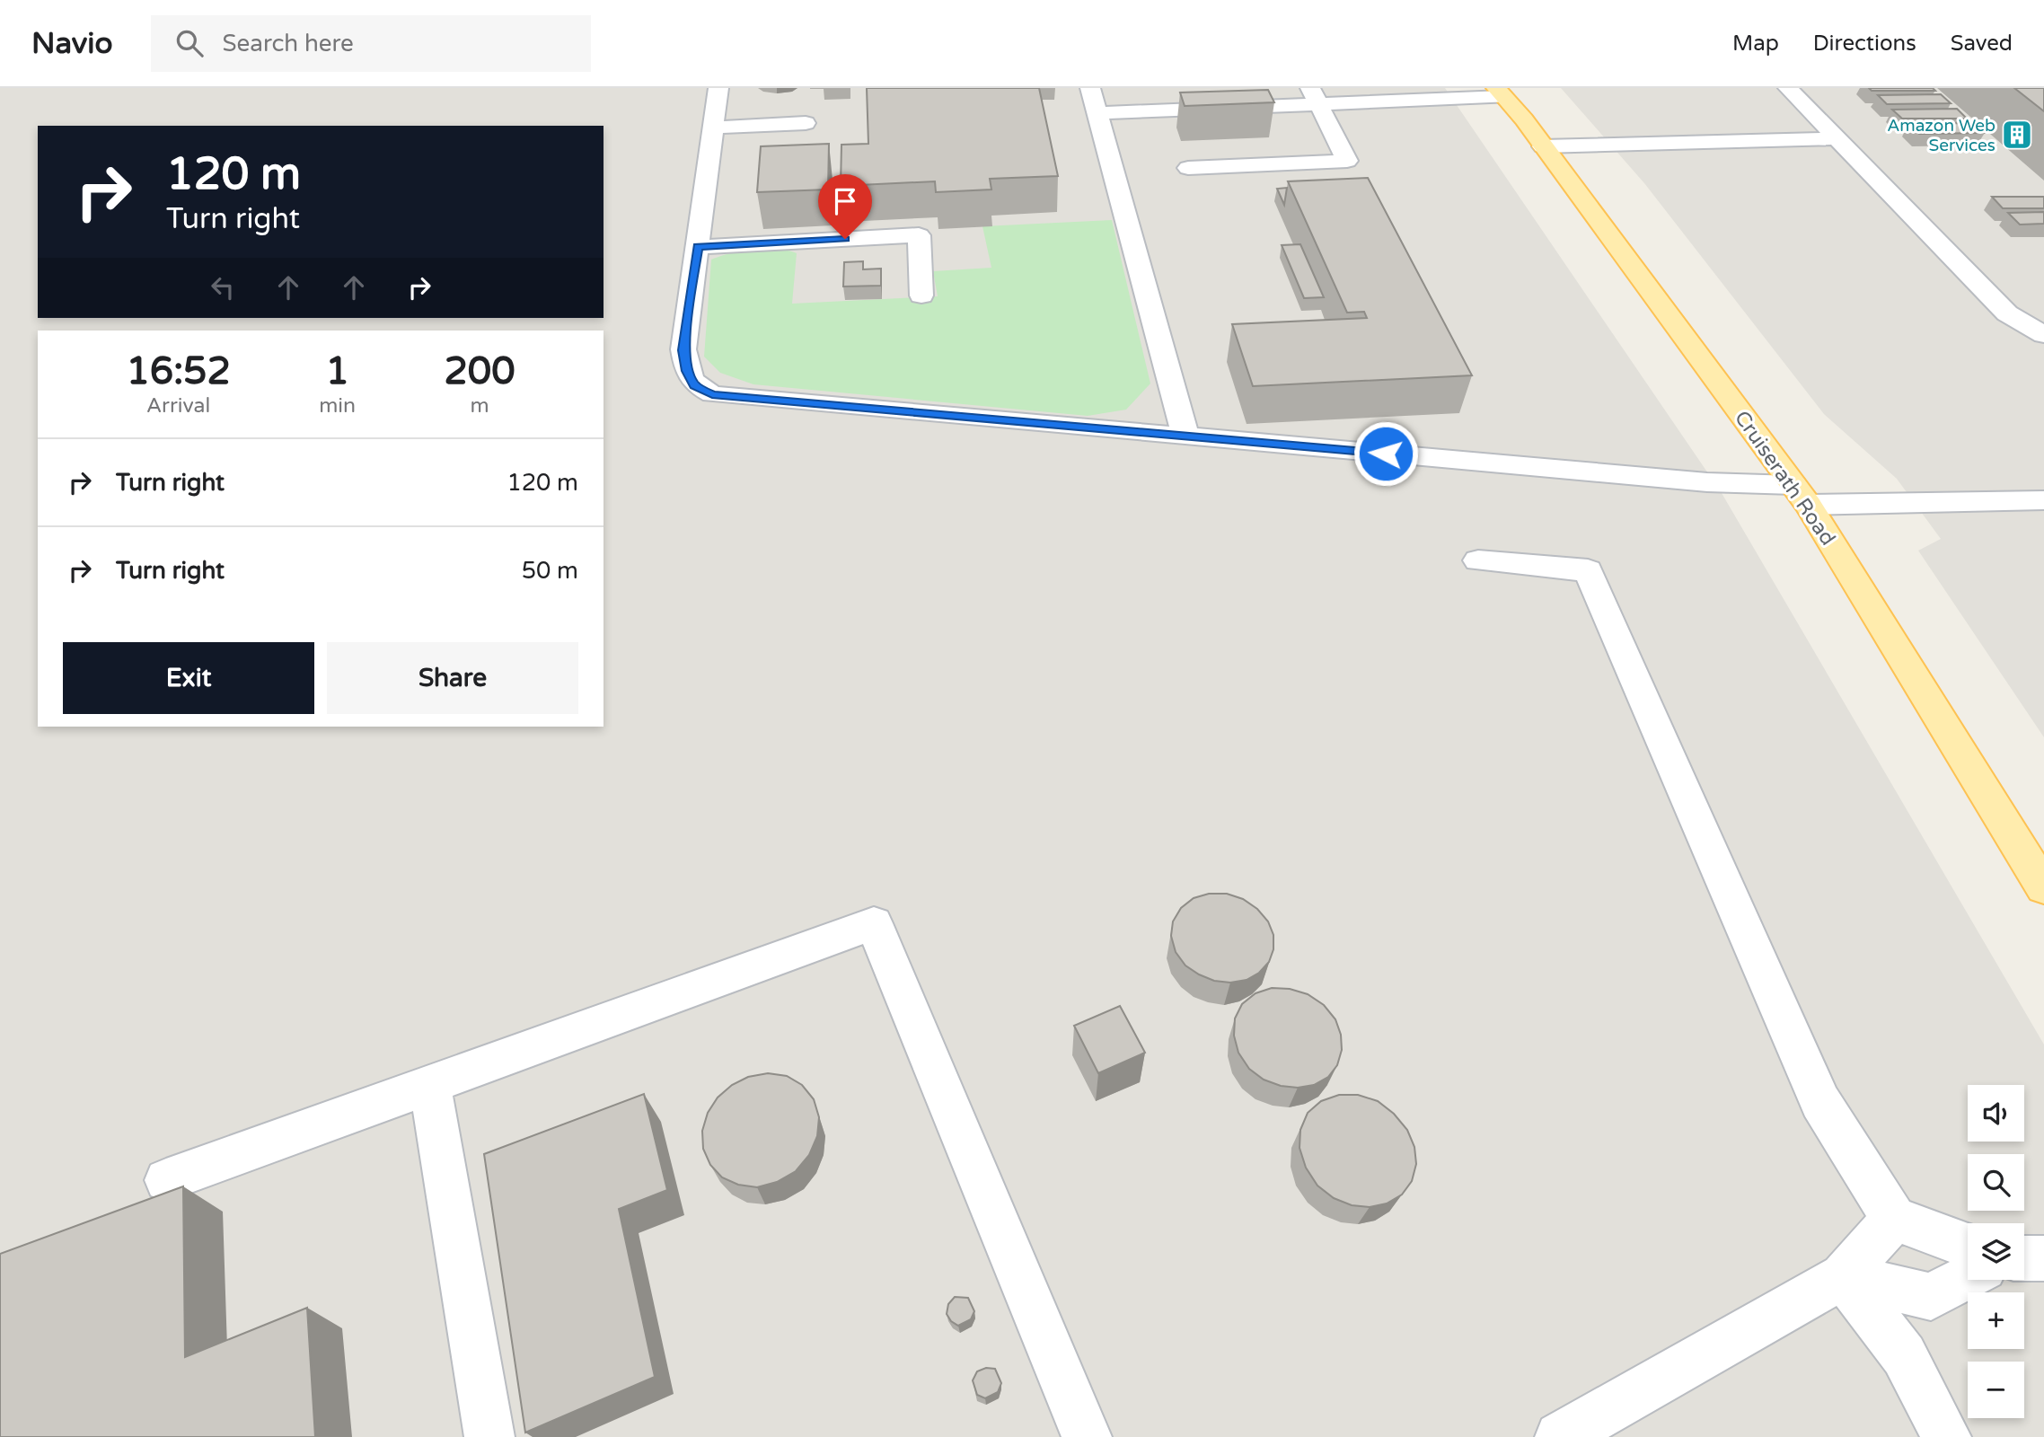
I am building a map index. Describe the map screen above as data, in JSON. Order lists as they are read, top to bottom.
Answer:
{
  "streets": {
    "main road": ["Cruiserath Road"]
  },
  "places": {
    "building": ["Amazon Web Services"]
  },
  "page": {
    "header": "Navio",
    "search": "Search here",
    "nav": ["Map", "Directions", "Saved"],
    "turn": ["120 m", "Turn right"],
    "eta": [
      "16:52",
      "Arrival",
      "1",
      "min",
      "200",
      "m"
    ],
    "list": [
      {
        "name": "Turn right",
        "value": "120 m"
      },
      {
        "name": "Turn right",
        "value": "50 m"
      }
    ],
    "buttons": ["Exit", "Share"],
    "map_buttons": ["+", "−"]
  }
}
